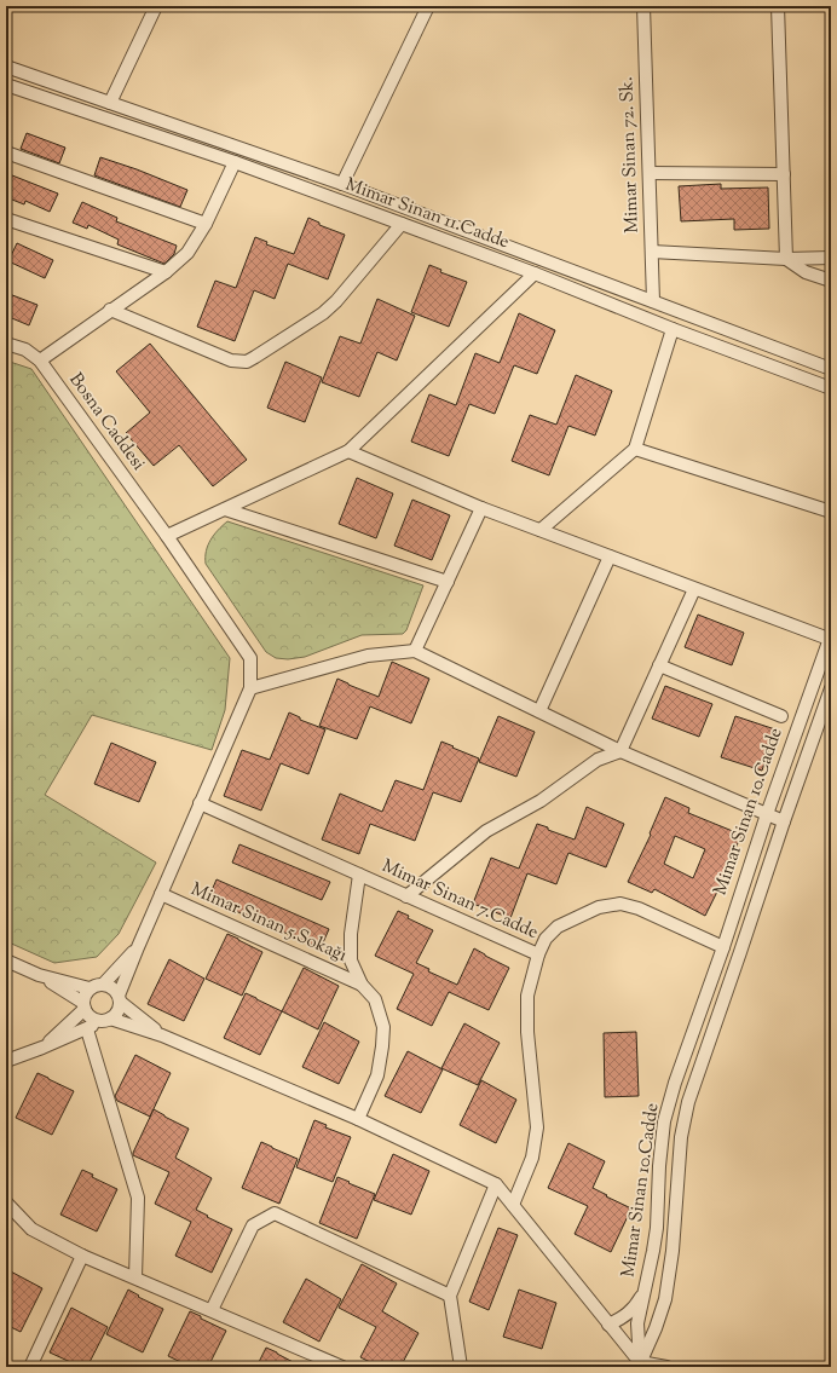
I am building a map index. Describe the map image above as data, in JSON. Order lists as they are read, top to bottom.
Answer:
{
  "streets": {
    "street": [
      "Mimar Sinan 72. Sk.",
      "Mimar Sinan 11.Cadde",
      "Bosna Caddesi",
      "Mimar Sinan 10.Cadde",
      "Mimar Sinan 7.Cadde",
      "Mimar Sinan 5.Sokağı"
    ]
  },
  "crossings": [
    ["Mimar Sinan 72. Sk.", "Mimar Sinan 11.Cadde"],
    ["Mimar Sinan 10.Cadde", "Mimar Sinan 7.Cadde"]
  ]
}
